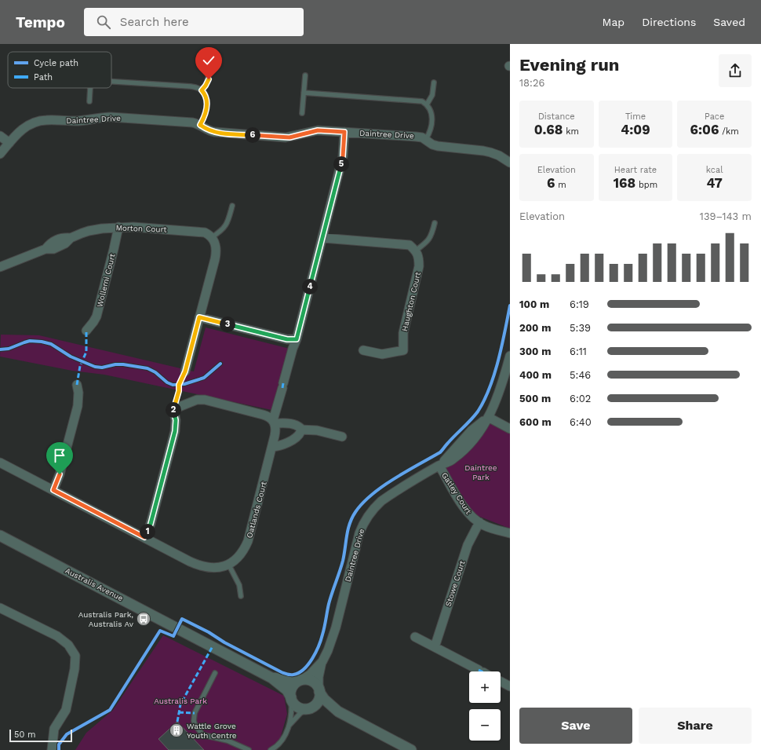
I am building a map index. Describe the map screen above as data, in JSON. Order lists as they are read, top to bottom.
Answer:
{
  "streets": {
    "street": [
      "Daintree Drive",
      "Morton Court",
      "Wollemi Court",
      "Haughton Court",
      "Gatley Court",
      "Oatlands Court",
      "Stowe Court",
      "Australis Avenue"
    ]
  },
  "crossings": [
    ["Daintree Drive", "Gatley Court"],
    ["Daintree Drive", "Oatlands Court"],
    ["Daintree Drive", "Australis Avenue"],
    ["Morton Court", "Wollemi Court"],
    ["Gatley Court", "Stowe Court"]
  ],
  "parks": ["Daintree Park", "Australis Park"],
  "places": {
    "bus stop": ["Australis Park, Australis Av"],
    "building": ["Wattle Grove Youth Centre"]
  },
  "legend": ["Cycle path", "Path"],
  "scale_bar": "50 m",
  "page": {
    "header": "Tempo",
    "search": "Search here",
    "nav": ["Map", "Directions", "Saved"],
    "heading": ["Evening run", "18:26"],
    "stats": [
      ["Distance", "0.68 km"],
      ["Time", "4:09"],
      ["Pace", "6:06 /km"],
      ["Elevation", "6 m"],
      ["Heart rate", "168 bpm"],
      ["kcal", "47"]
    ],
    "pins": [
      "6",
      "5",
      "4",
      "3",
      "2",
      "1"
    ],
    "chart": ["Elevation", "139–143 m"],
    "list": [
      {
        "name": "100 m",
        "note": "6:19"
      },
      {
        "name": "200 m",
        "note": "5:39"
      },
      {
        "name": "300 m",
        "note": "6:11"
      },
      {
        "name": "400 m",
        "note": "5:46"
      },
      {
        "name": "500 m",
        "note": "6:02"
      },
      {
        "name": "600 m",
        "note": "6:40"
      }
    ],
    "map_buttons": ["+", "−"],
    "buttons": ["Save", "Share"],
    "scale": "50 m"
  }
}
